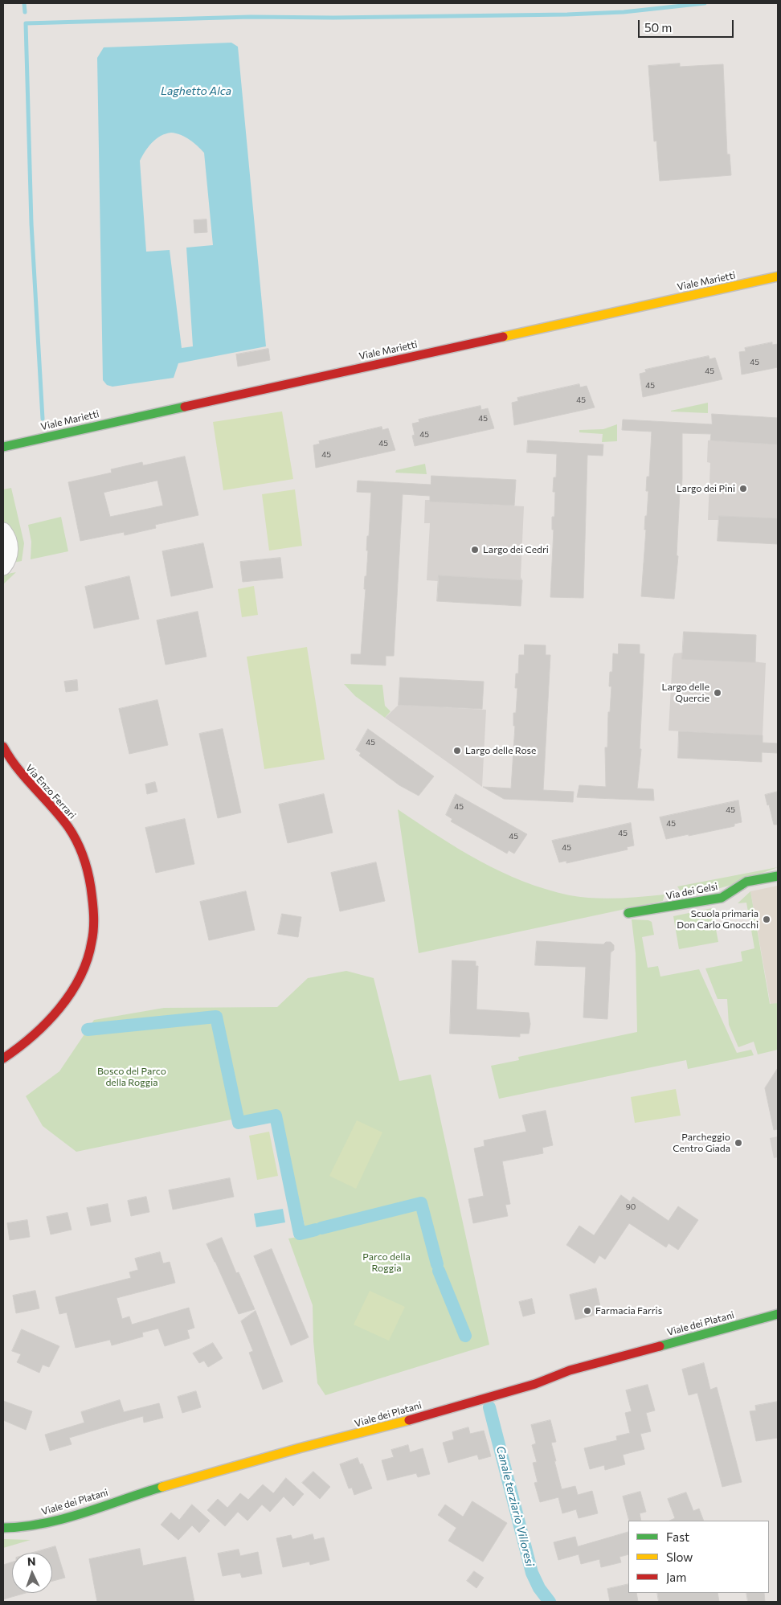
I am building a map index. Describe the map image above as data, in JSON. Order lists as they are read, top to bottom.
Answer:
{
  "streets": {
    "street": [
      "Viale Marietti",
      "Via Enzo Ferrari",
      "Via dei Gelsi",
      "Viale dei Platani"
    ]
  },
  "water": ["Laghetto Alca", "Canale terziario Villoresi"],
  "parks": ["Bosco del Parco della Roggia", "Parco della Roggia"],
  "places": [
    "Largo dei Pini",
    "Largo dei Cedri",
    "Largo delle Quercie",
    "Largo delle Rose",
    "Scuola primaria Don Carlo Gnocchi",
    "Parcheggio Centro Giada",
    "Farmacia Farris"
  ],
  "house_numbers": [
    "45",
    "45",
    "45",
    "45",
    "45",
    "45",
    "45",
    "45",
    "45",
    "45",
    "45",
    "45",
    "45",
    "45",
    "45",
    "90"
  ],
  "legend": ["Fast", "Slow", "Jam"],
  "scale_bar": "50 m",
  "north": "top"
}
